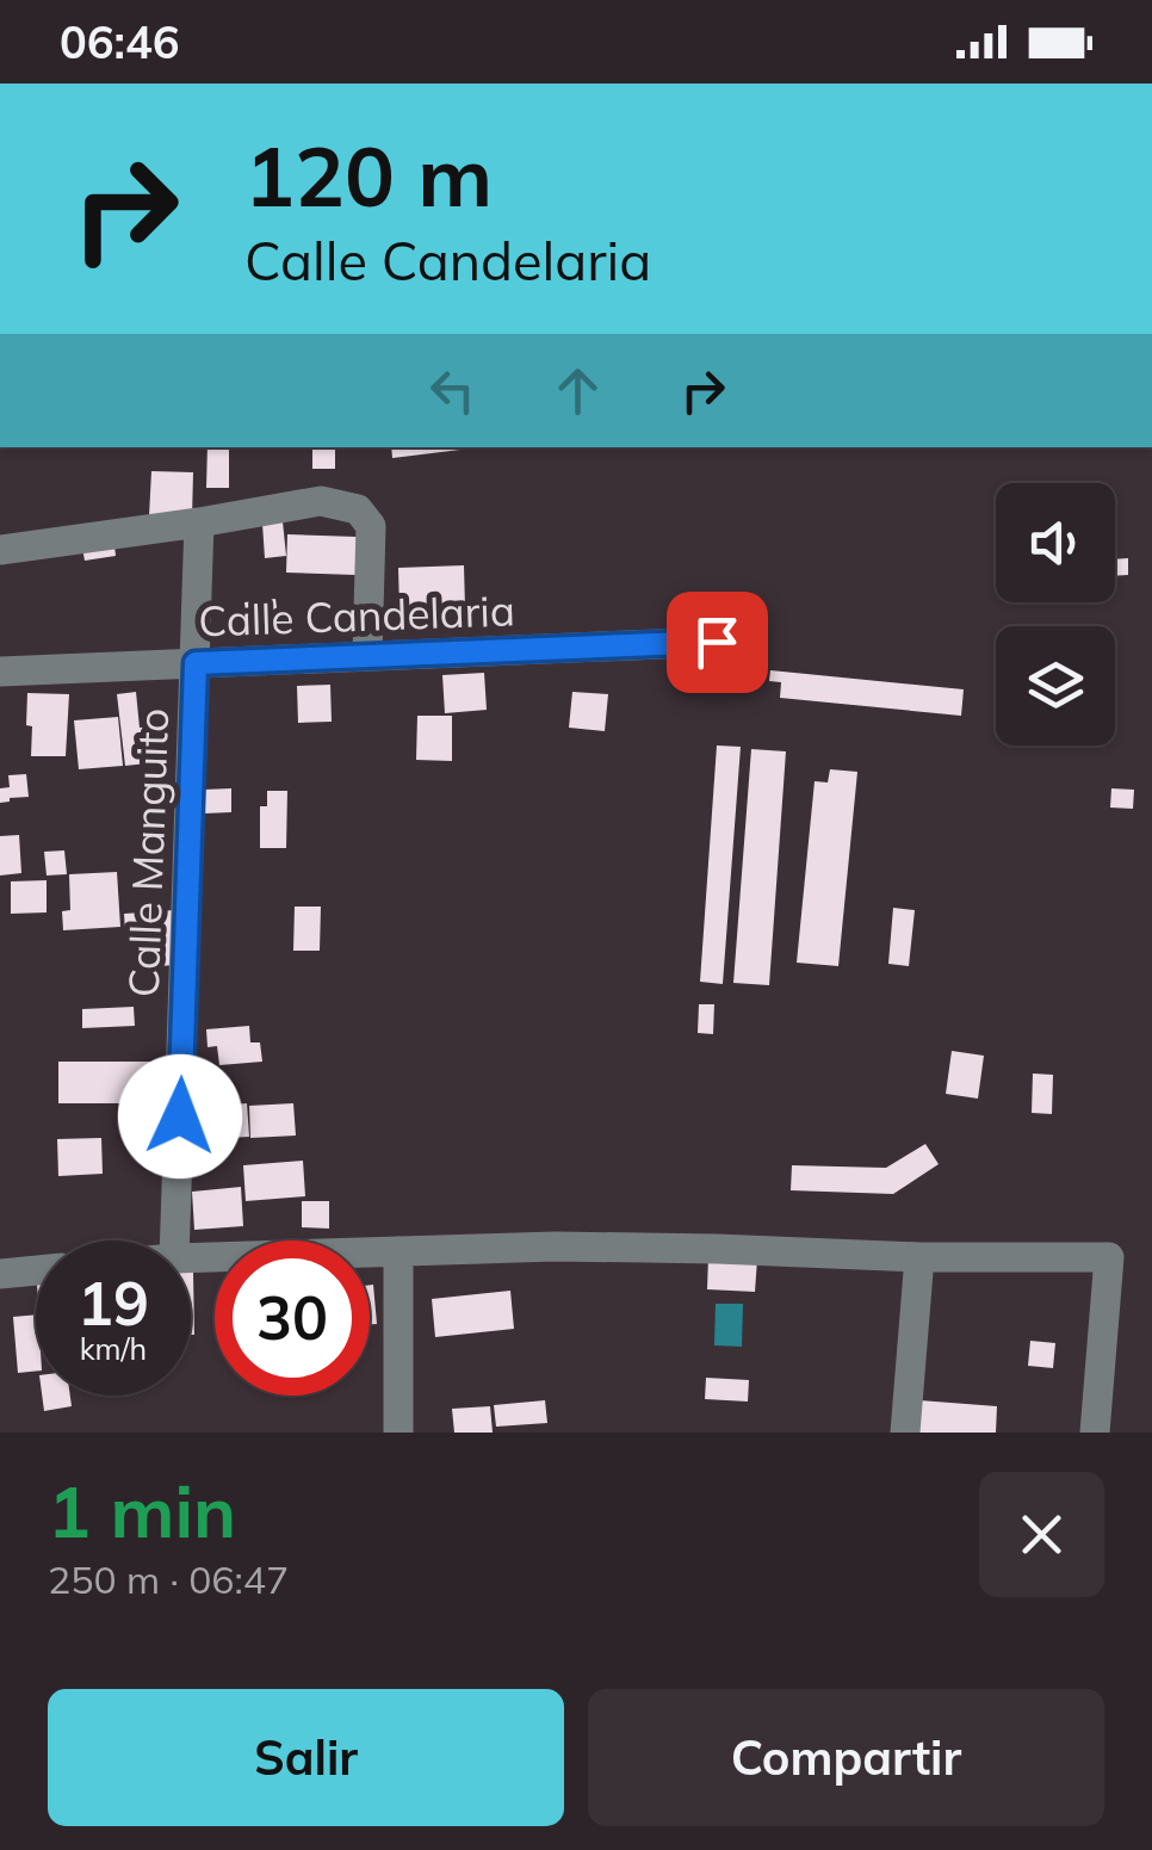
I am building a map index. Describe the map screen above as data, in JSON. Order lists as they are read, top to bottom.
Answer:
{
  "streets": {
    "street": ["Calle Candelaria", "Calle Manguito"]
  },
  "crossings": [
    ["Calle Candelaria", "Calle Manguito"]
  ],
  "page": {
    "status": "06:46",
    "turn": ["120 m", "Calle Candelaria"],
    "speed": "19 km/h",
    "limit": "30",
    "heading": ["1 min", "250 m · 06:47"],
    "buttons": ["Salir", "Compartir"]
  }
}
